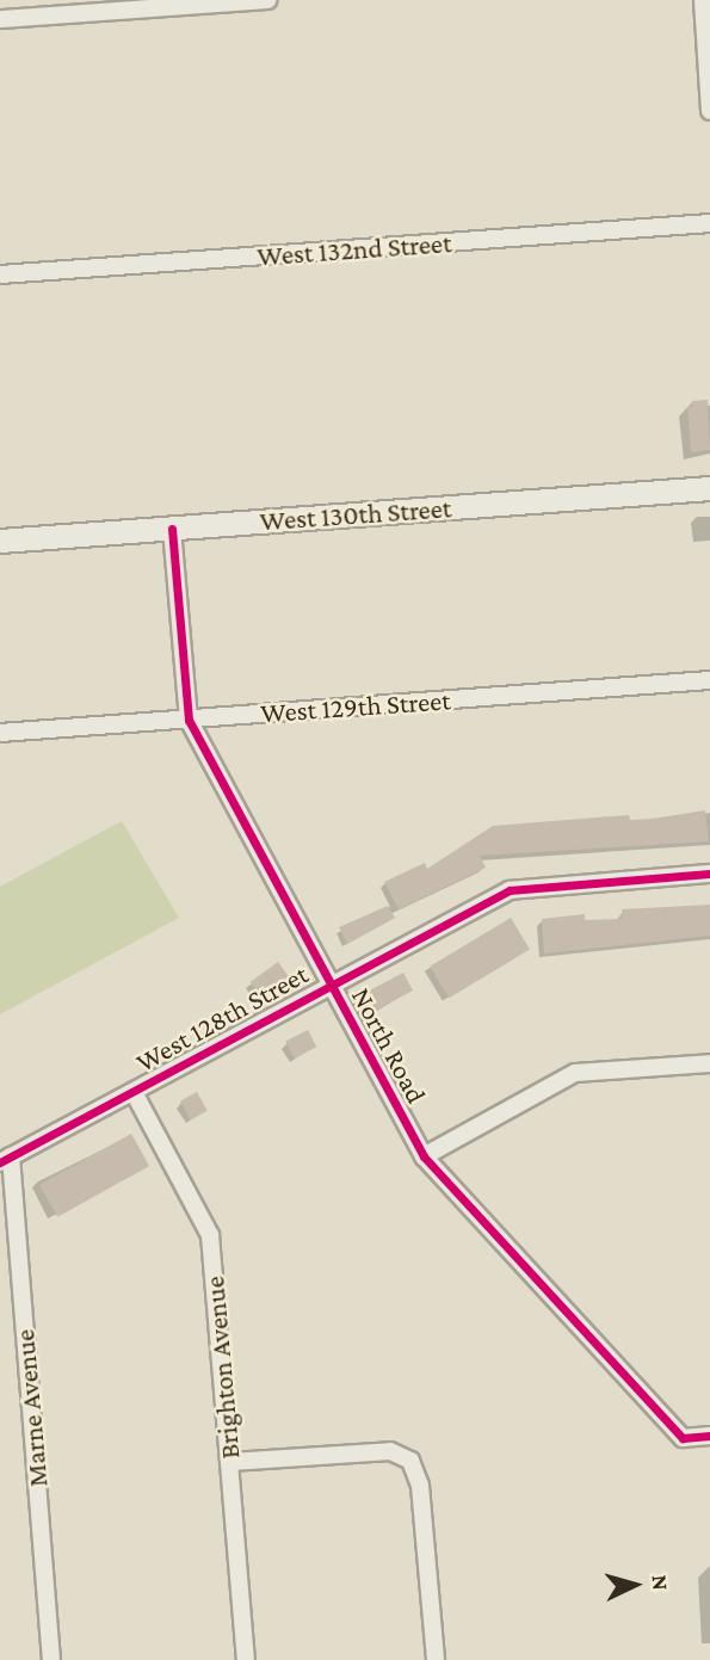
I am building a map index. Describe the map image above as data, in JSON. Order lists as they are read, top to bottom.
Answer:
{
  "streets": {
    "main road": ["West 130th Street"],
    "street": [
      "West 132nd Street",
      "West 129th Street",
      "West 128th Street",
      "North Road",
      "Brighton Avenue",
      "Marne Avenue"
    ]
  },
  "crossings": [
    ["West 130th Street", "North Road"],
    ["West 129th Street", "North Road"],
    ["West 128th Street", "North Road"],
    ["West 128th Street", "Brighton Avenue"],
    ["West 128th Street", "Marne Avenue"]
  ],
  "north": "right"
}
